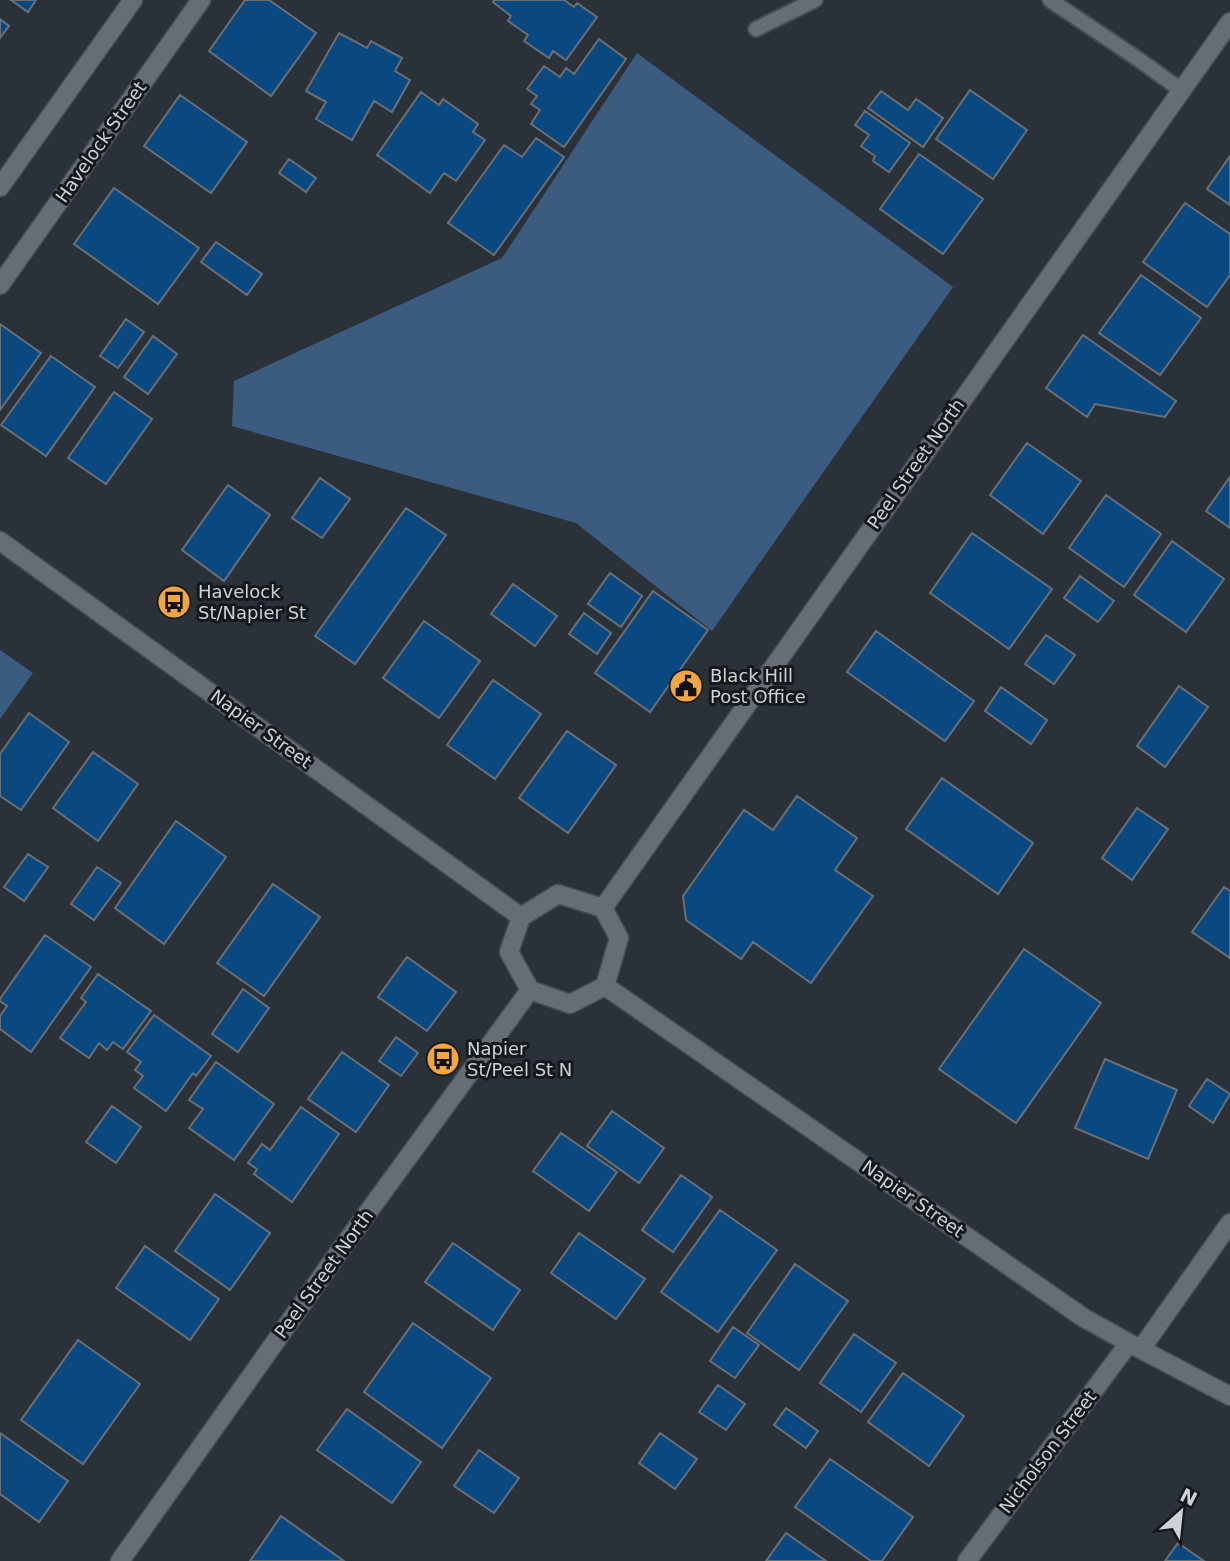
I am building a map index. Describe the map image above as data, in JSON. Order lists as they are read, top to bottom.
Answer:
{
  "streets": {
    "street": [
      "Havelock Street",
      "Peel Street North",
      "Napier Street",
      "Nicholson Street"
    ]
  },
  "crossings": [
    ["Peel Street North", "Napier Street"],
    ["Napier Street", "Nicholson Street"]
  ],
  "places": {
    "bus stop": ["Havelock St/Napier St", "Napier St/Peel St N"],
    "public building": ["Black Hill Post Office"]
  },
  "north": "top right"
}
